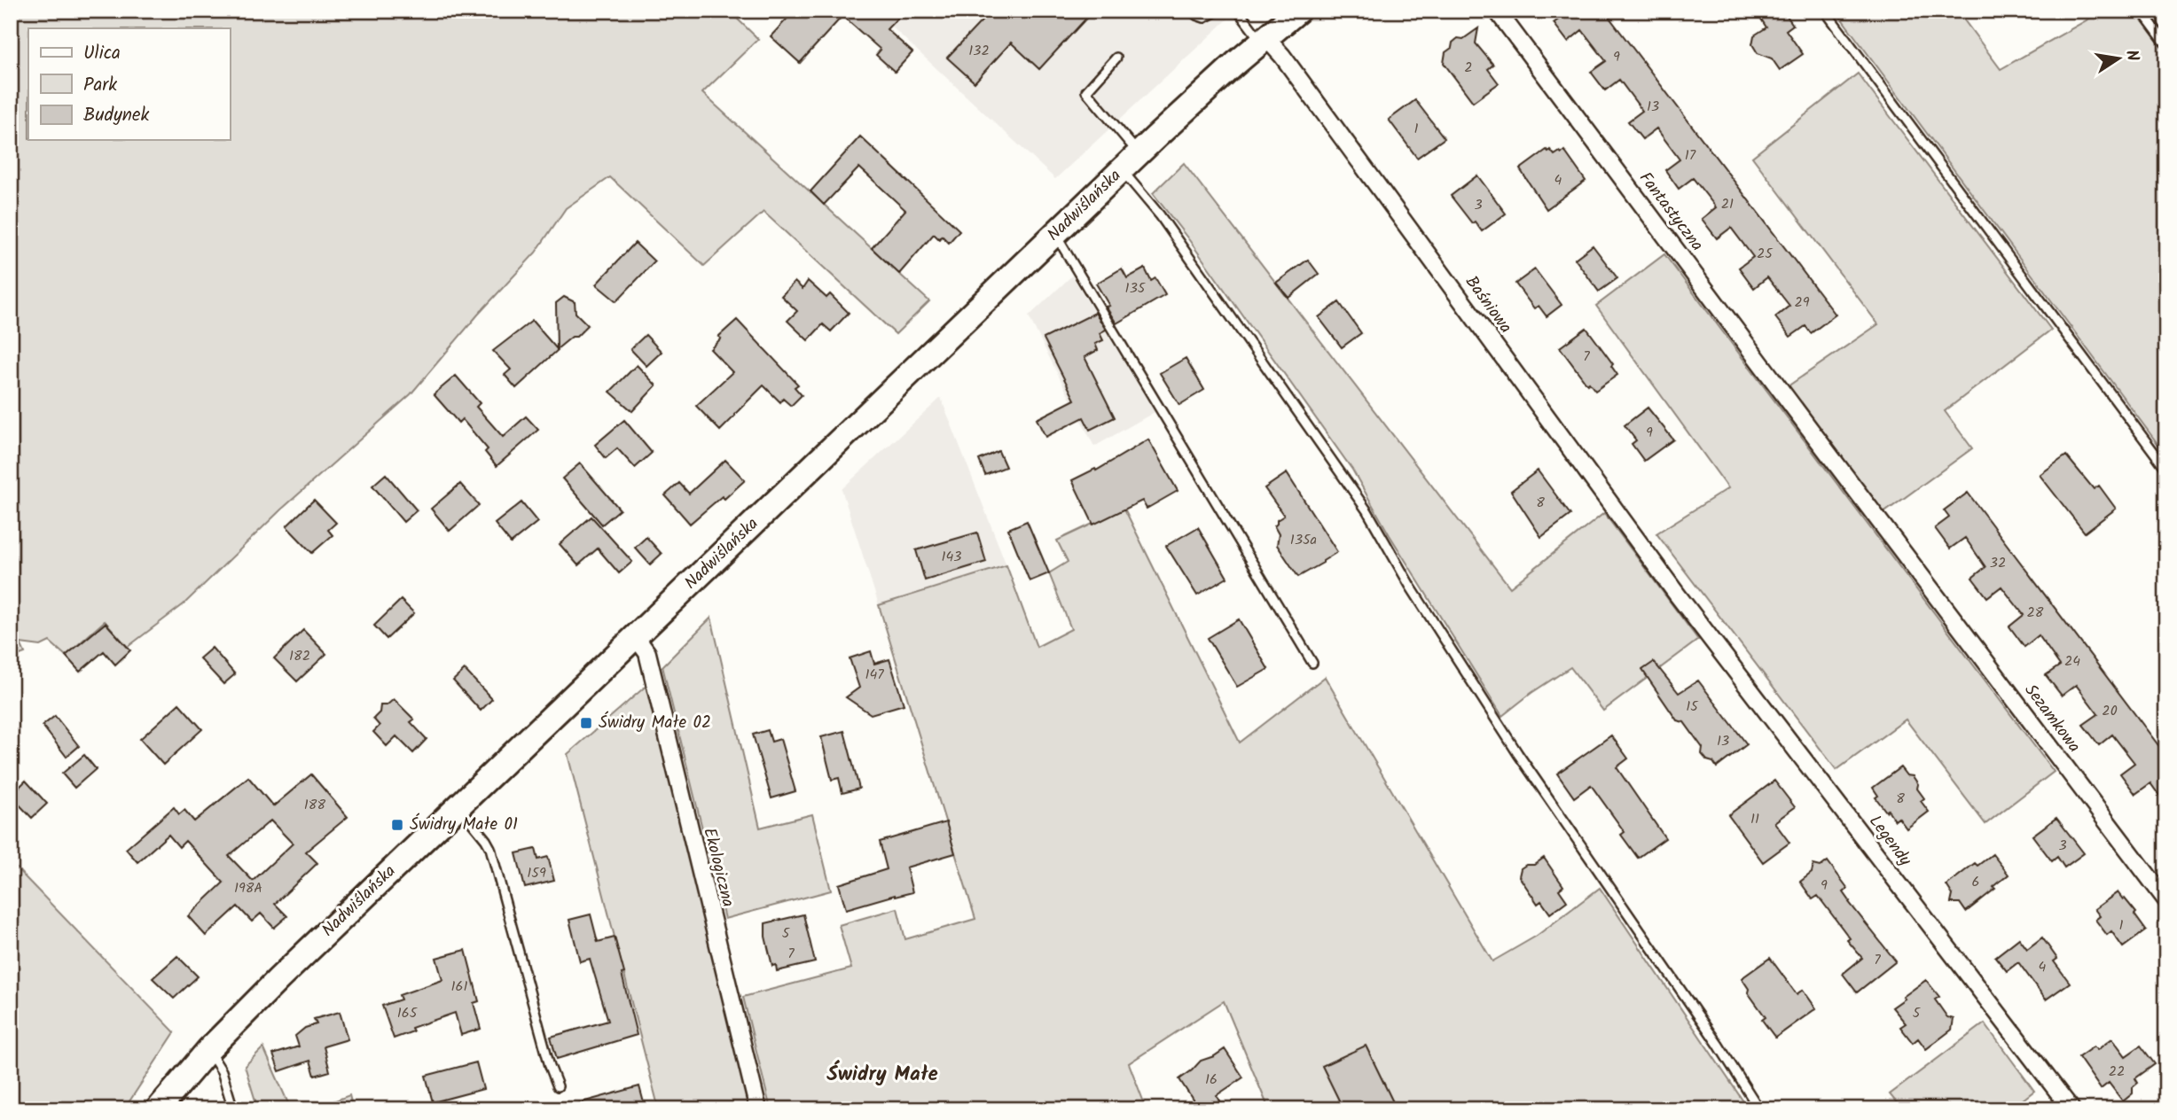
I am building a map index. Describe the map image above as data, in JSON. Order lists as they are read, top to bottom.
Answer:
{
  "streets": {
    "main road": ["Nadwiślańska"],
    "street": [
      "Fantastyczna",
      "Baśniowa",
      "Sezamkowa",
      "Legendy",
      "Ekologiczna"
    ]
  },
  "crossings": [
    ["Nadwiślańska", "Baśniowa"],
    ["Nadwiślańska", "Ekologiczna"],
    ["Fantastyczna", "Sezamkowa"],
    ["Baśniowa", "Legendy"]
  ],
  "districts": ["Świdry Małe"],
  "places": {
    "transit": ["Świdry Małe 02", "Świdry Małe 01"]
  },
  "house_numbers": [
    "132",
    "9",
    "2",
    "13",
    "1",
    "17",
    "4",
    "21",
    "3",
    "25",
    "135",
    "29",
    "7",
    "9",
    "8",
    "135a",
    "143",
    "32",
    "28",
    "182",
    "24",
    "147",
    "15",
    "20",
    "13",
    "8",
    "188",
    "11",
    "3",
    "159",
    "6",
    "9",
    "198A",
    "1",
    "5",
    "7",
    "7",
    "4",
    "161",
    "165",
    "5",
    "22",
    "16"
  ],
  "legend": ["Ulica", "Park", "Budynek"],
  "north": "right"
}
